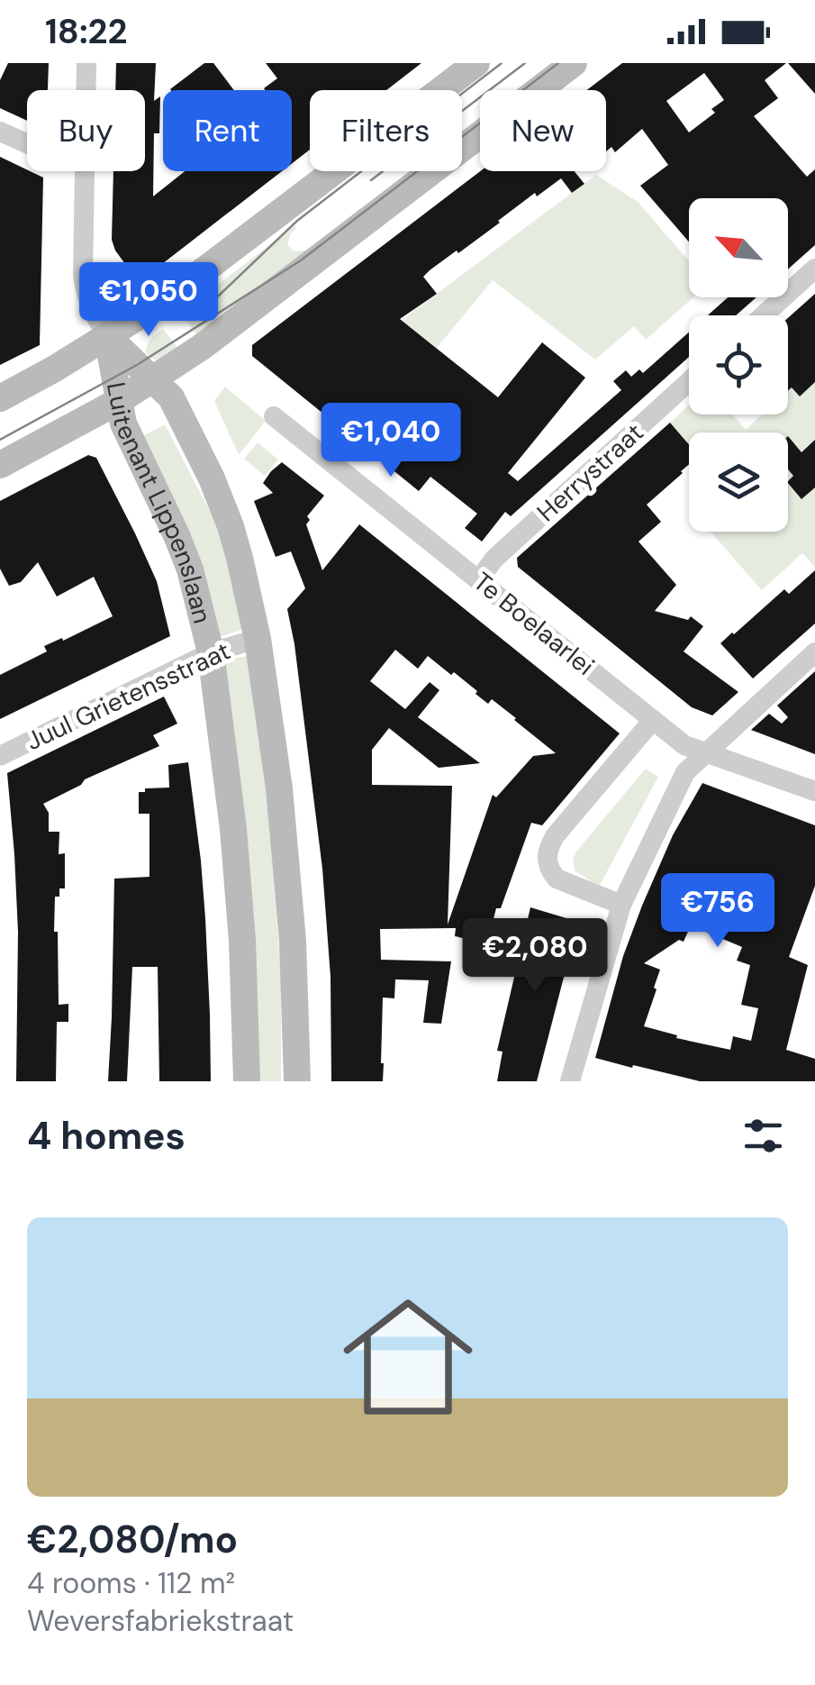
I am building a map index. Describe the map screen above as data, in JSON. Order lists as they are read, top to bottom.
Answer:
{
  "streets": {
    "main road": ["Luitenant Lippenslaan"],
    "street": ["Herrystraat", "Te Boelaarlei", "Juul Grietensstraat"]
  },
  "crossings": [
    ["Herrystraat", "Te Boelaarlei"],
    ["Luitenant Lippenslaan", "Juul Grietensstraat"]
  ],
  "north": "top left",
  "page": {
    "status": "18:22",
    "chip": [
      "Buy",
      "Rent",
      "Filters",
      "New"
    ],
    "price": [
      "€1,050",
      "€1,040",
      "€756",
      "€2,080"
    ],
    "heading": "4 homes",
    "list": [
      {
        "name": "€2,080/mo",
        "note": "4 rooms · 112 m² · Weversfabriekstraat"
      }
    ]
  }
}
